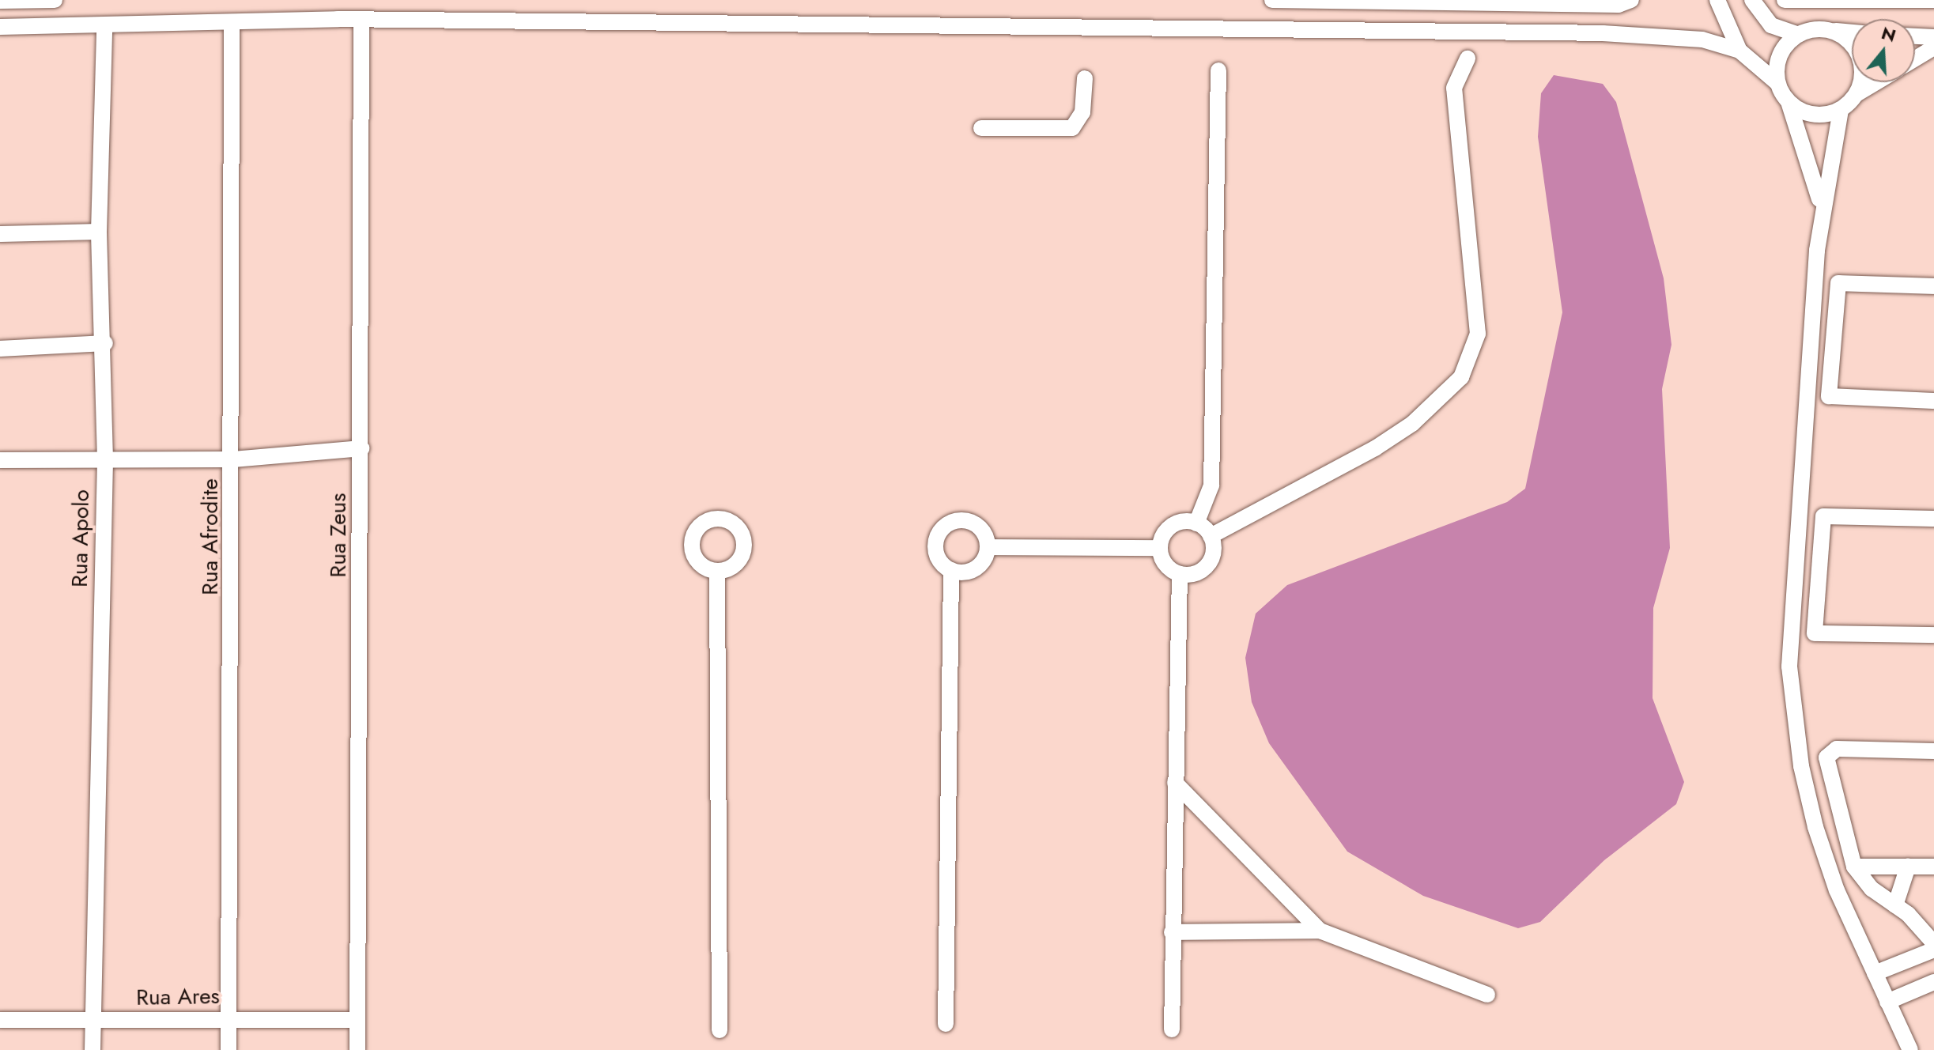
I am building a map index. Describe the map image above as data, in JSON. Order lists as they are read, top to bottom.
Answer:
{
  "streets": {
    "street": [
      "Rua Zeus",
      "Rua Afrodite",
      "Rua Apolo",
      "Rua Ares"
    ]
  },
  "crossings": [
    ["Rua Zeus", "Rua Ares"],
    ["Rua Afrodite", "Rua Ares"],
    ["Rua Apolo", "Rua Ares"]
  ],
  "north": "top"
}
